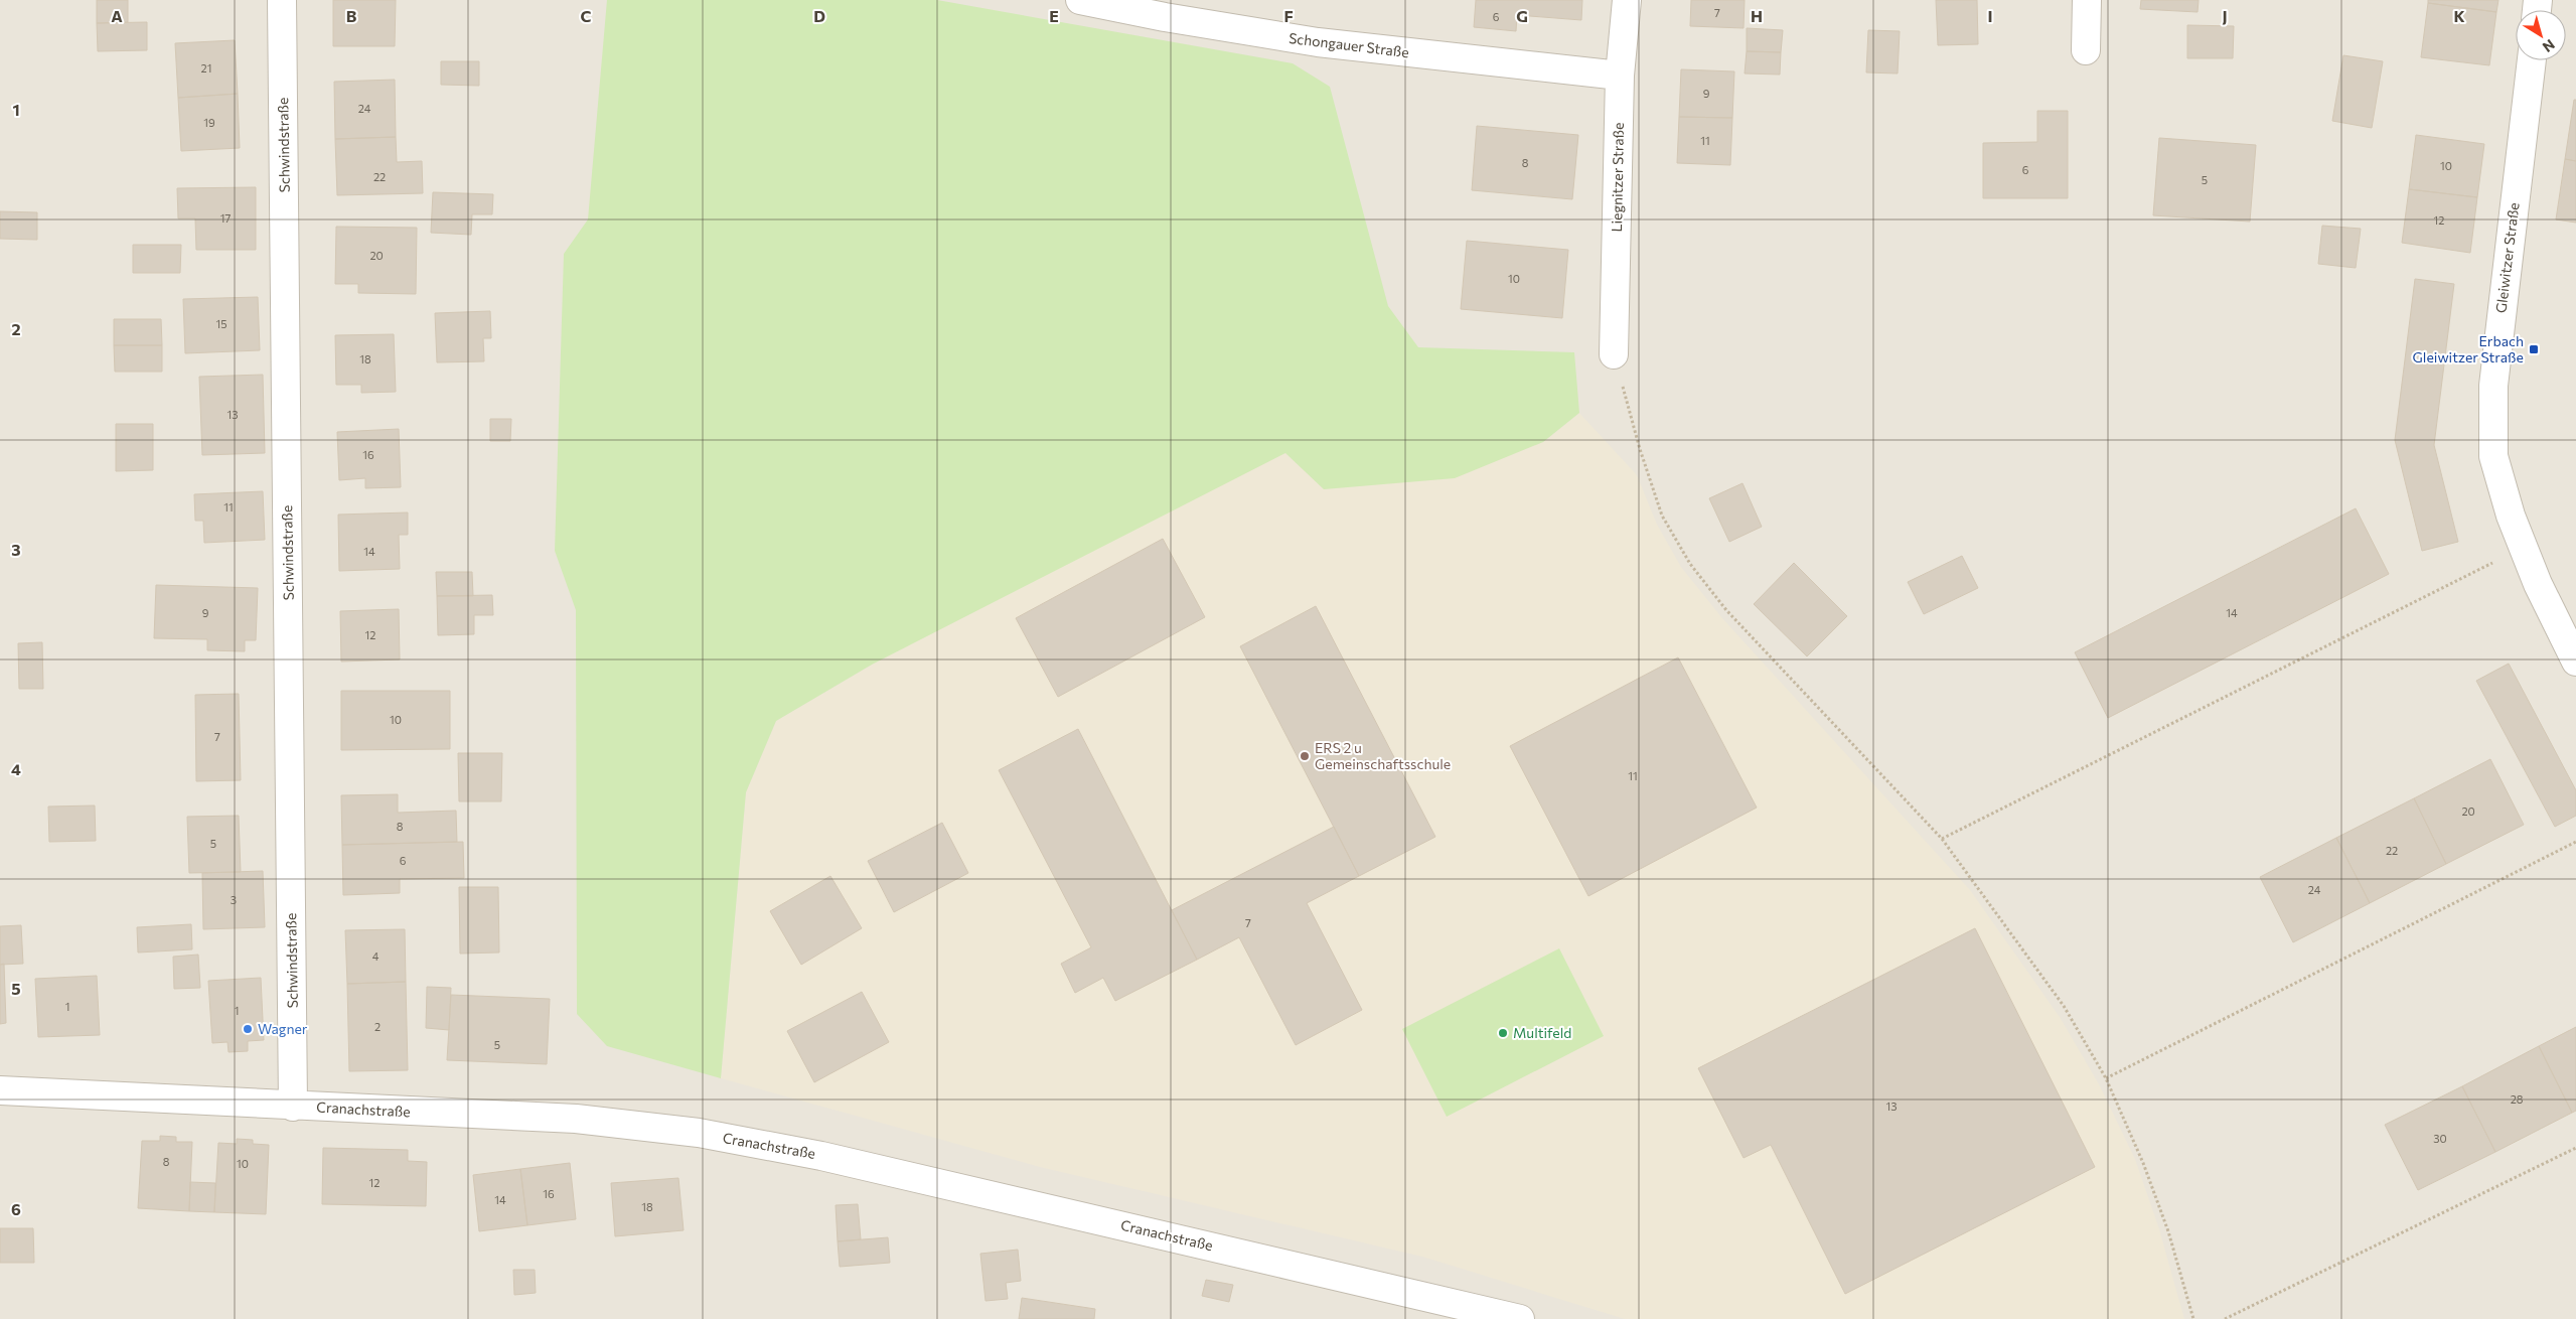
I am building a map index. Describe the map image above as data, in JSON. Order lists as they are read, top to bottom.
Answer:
{
  "streets": {
    "street": [
      "Schongauer Straße",
      "Schwindstraße",
      "Liegnitzer Straße",
      "Gleiwitzer Straße",
      "Cranachstraße"
    ]
  },
  "crossings": [
    ["Schongauer Straße", "Liegnitzer Straße"],
    ["Schwindstraße", "Cranachstraße"]
  ],
  "places": {
    "transit": ["Erbach Gleiwitzer Straße"],
    "other": ["ERS 2 u Gemeinschaftsschule", "Wagner", "Multifeld"]
  },
  "house_numbers": [
    "7",
    "6",
    "21",
    "9",
    "24",
    "19",
    "11",
    "8",
    "10",
    "6",
    "22",
    "5",
    "17",
    "12",
    "20",
    "10",
    "15",
    "18",
    "13",
    "16",
    "11",
    "14",
    "9",
    "14",
    "12",
    "10",
    "7",
    "11",
    "20",
    "8",
    "5",
    "22",
    "6",
    "24",
    "3",
    "7",
    "4",
    "1",
    "1",
    "2",
    "5",
    "28",
    "13",
    "30",
    "8",
    "10",
    "12",
    "16",
    "14",
    "18"
  ],
  "north": "bottom right",
  "grid": {
    "columns": [
      "A",
      "B",
      "C",
      "D",
      "E",
      "F",
      "G",
      "H",
      "I",
      "J",
      "K"
    ],
    "rows": [
      "1",
      "2",
      "3",
      "4",
      "5",
      "6"
    ]
  }
}
